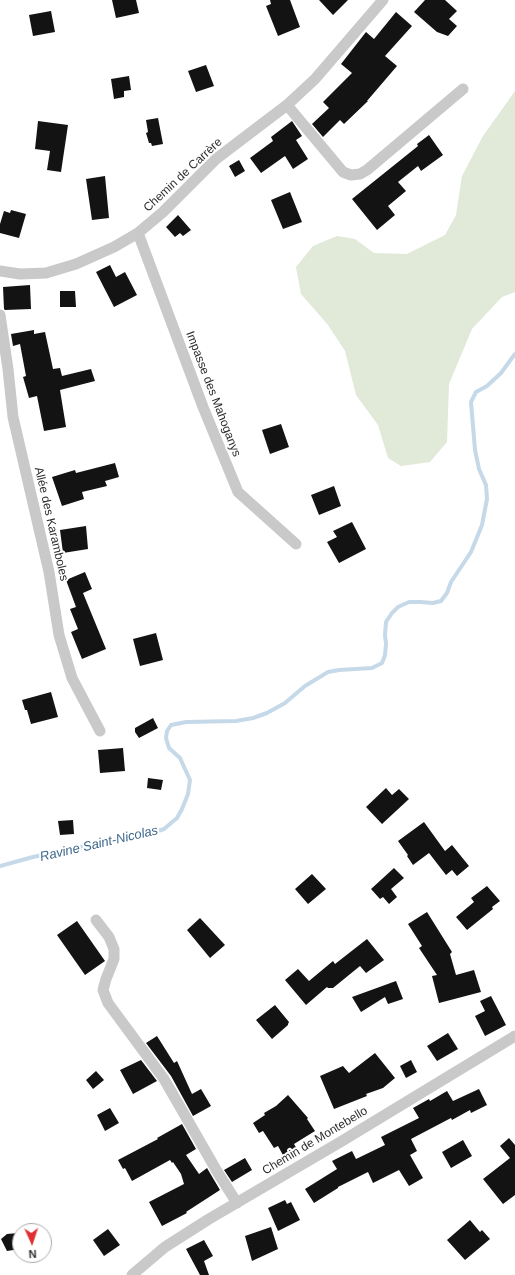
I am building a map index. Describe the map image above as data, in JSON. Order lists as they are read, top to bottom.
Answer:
{
  "streets": {
    "street": [
      "Chemin de Carrère",
      "Impasse des Mahoganys",
      "Allée des Karamboles",
      "Chemin de Montebello"
    ]
  },
  "crossings": [
    ["Chemin de Carrère", "Impasse des Mahoganys"]
  ],
  "water": ["Ravine Saint-Nicolas"],
  "north": "bottom"
}
